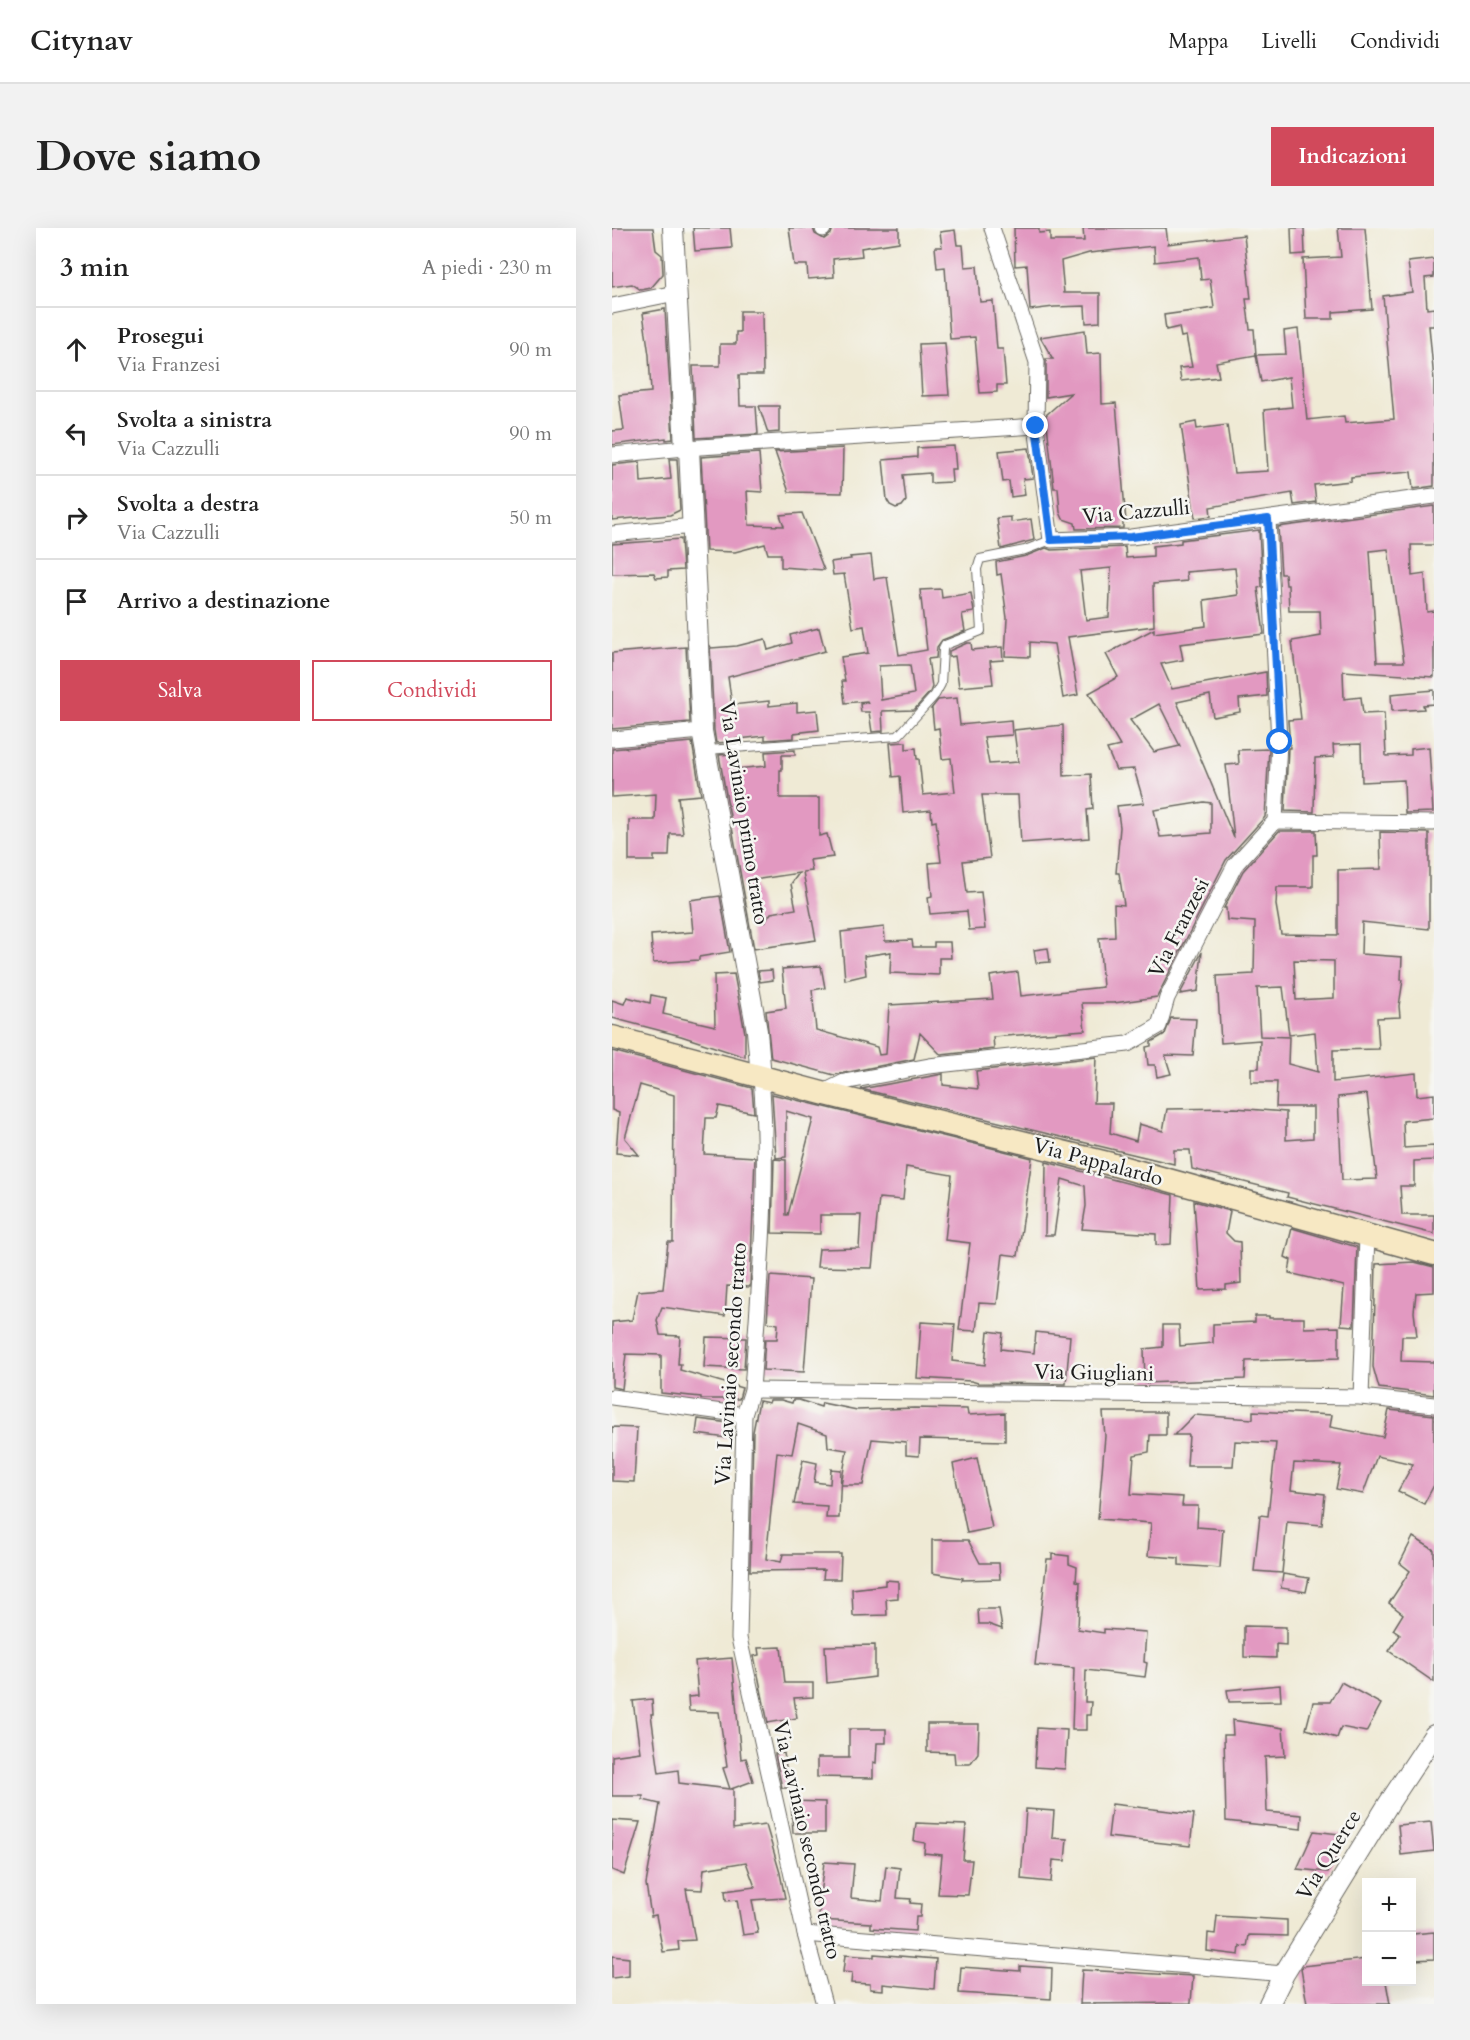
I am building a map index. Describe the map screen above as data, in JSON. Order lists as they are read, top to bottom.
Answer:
{
  "streets": {
    "main road": ["Via Pappalardo"],
    "street": [
      "Via Cazzulli",
      "Via Lavinaio primo tratto",
      "Via Franzesi",
      "Via Lavinaio secondo tratto",
      "Via Giugliani",
      "Via Querce"
    ]
  },
  "crossings": [
    ["Via Lavinaio primo tratto", "Via Pappalardo"],
    ["Via Lavinaio primo tratto", "Via Lavinaio secondo tratto"],
    ["Via Franzesi", "Via Pappalardo"],
    ["Via Pappalardo", "Via Lavinaio secondo tratto"],
    ["Via Lavinaio secondo tratto", "Via Giugliani"]
  ],
  "page": {
    "header": "Citynav",
    "nav": ["Mappa", "Livelli", "Condividi"],
    "buttons": [
      "Indicazioni",
      ["Salva", "Condividi"]
    ],
    "title": "Dove siamo",
    "heading": ["3 min", "A piedi · 230 m"],
    "list": [
      ["Prosegui", "Via Franzesi", "90 m"],
      ["Svolta a sinistra", "Via Cazzulli", "90 m"],
      ["Svolta a destra", "Via Cazzulli", "50 m"],
      "Arrivo a destinazione"
    ],
    "map_buttons": ["+", "−"]
  }
}
